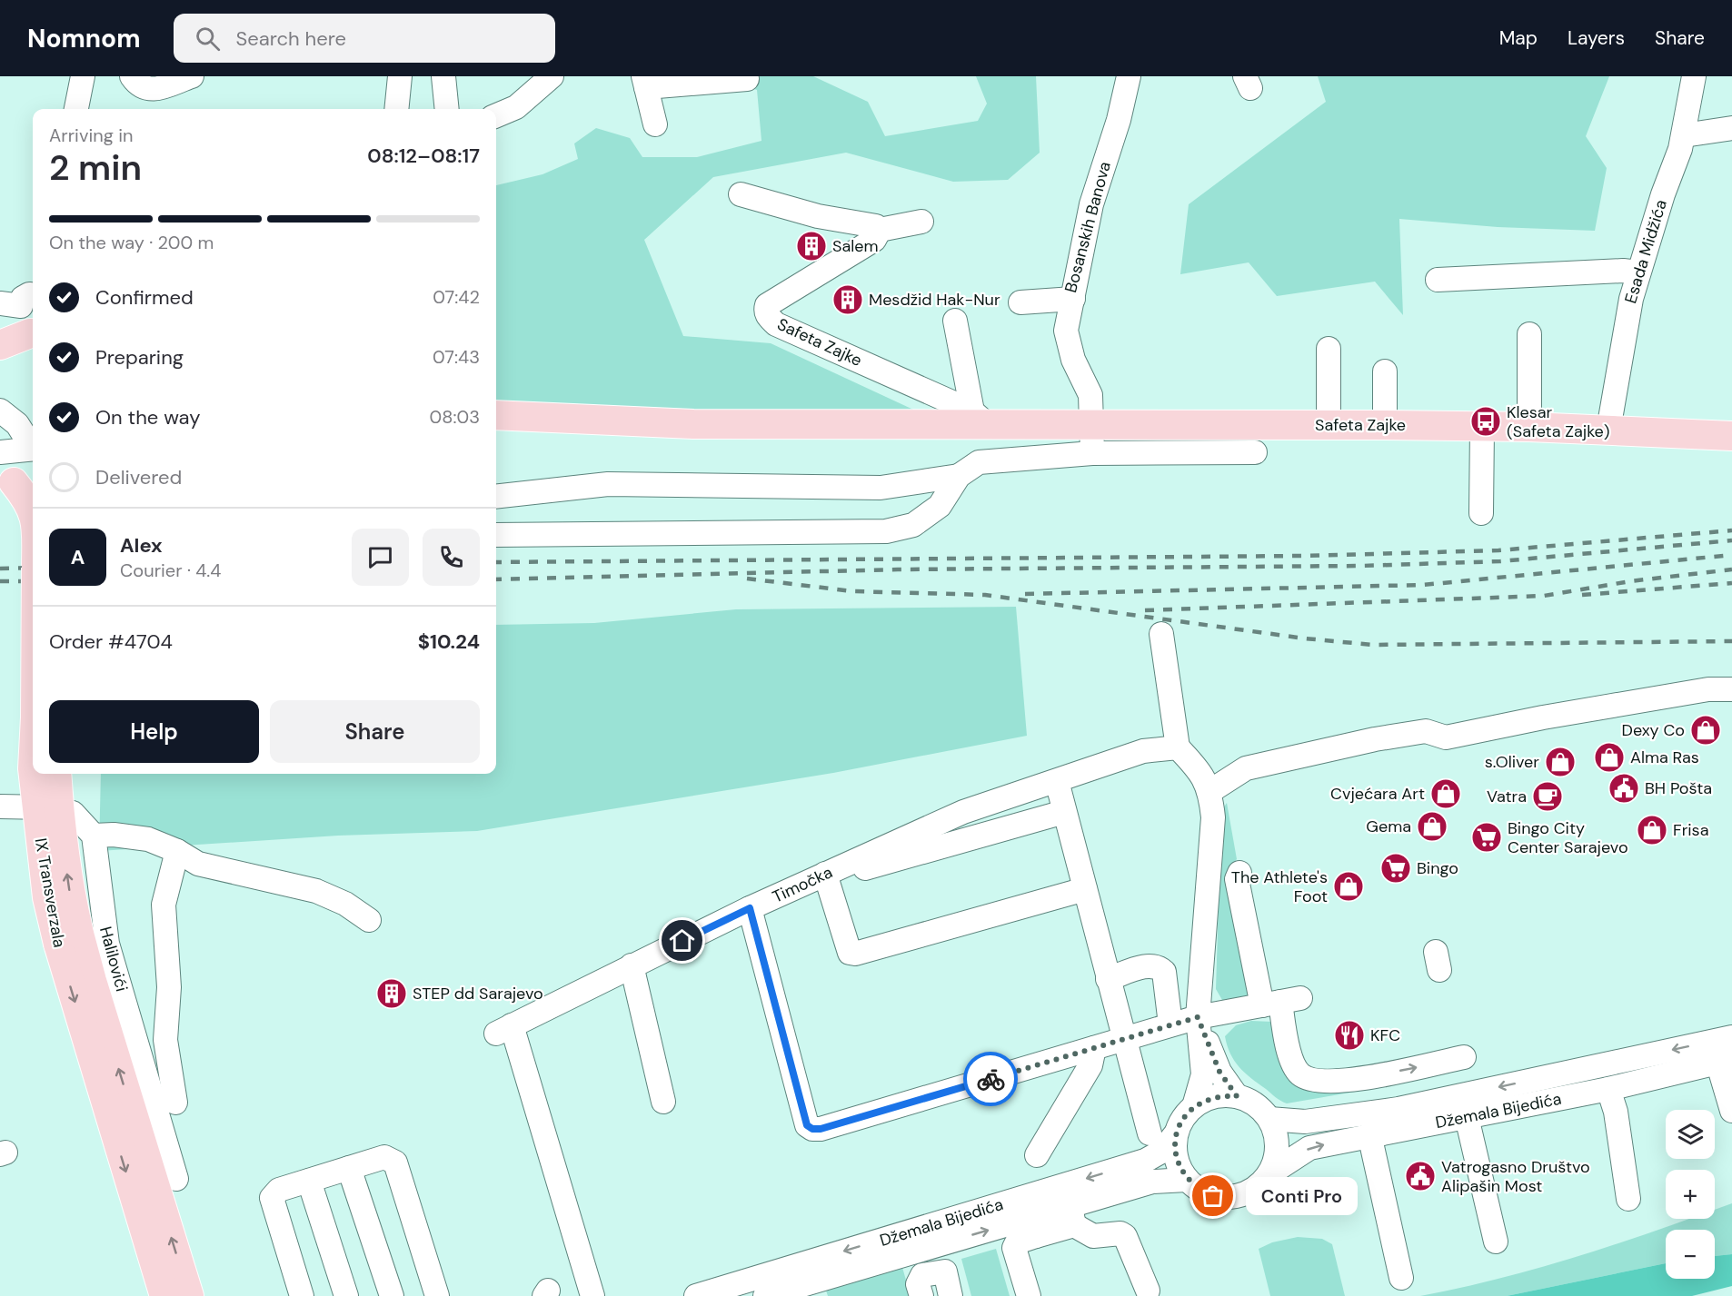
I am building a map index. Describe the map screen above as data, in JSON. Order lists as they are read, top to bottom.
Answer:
{
  "streets": {
    "main road": ["Safeta Zajke", "IX Transverzala"],
    "street": [
      "Bosanskih Banova",
      "Esada Midžića",
      "Timočka",
      "Halilovići",
      "Džemala Bijedića"
    ]
  },
  "crossings": [
    ["Esada Midžića", "Safeta Zajke"]
  ],
  "places": {
    "building": ["Salem", "Mesdžid Hak-Nur", "STEP dd Sarajevo"],
    "bus stop": ["Klesar (Safeta Zajke)"],
    "shop": [
      "Dexy Co",
      "Alma Ras",
      "s.Oliver",
      "Cvjećara Art",
      "Gema",
      "Frisa",
      "The Athlete's Foot"
    ],
    "public building": ["BH Pošta", "Vatrogasno Društvo Alipašin Most"],
    "cafe": ["Vatra"],
    "supermarket": ["Bingo City Center Sarajevo", "Bingo"],
    "restaurant": ["KFC"],
    "other": ["Conti Pro"]
  },
  "page": {
    "header": "Nomnom",
    "search": "Search here",
    "nav": ["Map", "Layers", "Share"],
    "heading": ["2 min", "Arriving in", "08:12–08:17"],
    "panel": [
      "Alex",
      "Courier · 4.4",
      "Order #4704",
      "$10.24"
    ],
    "bar": "On the way · 200 m",
    "list": [
      ["Confirmed", "07:42"],
      ["Preparing", "07:43"],
      ["On the way", "08:03"],
      "Delivered"
    ],
    "round": "A",
    "buttons": ["Help", "Share"],
    "map_buttons": ["+", "−"],
    "bubble": "Conti Pro"
  }
}
